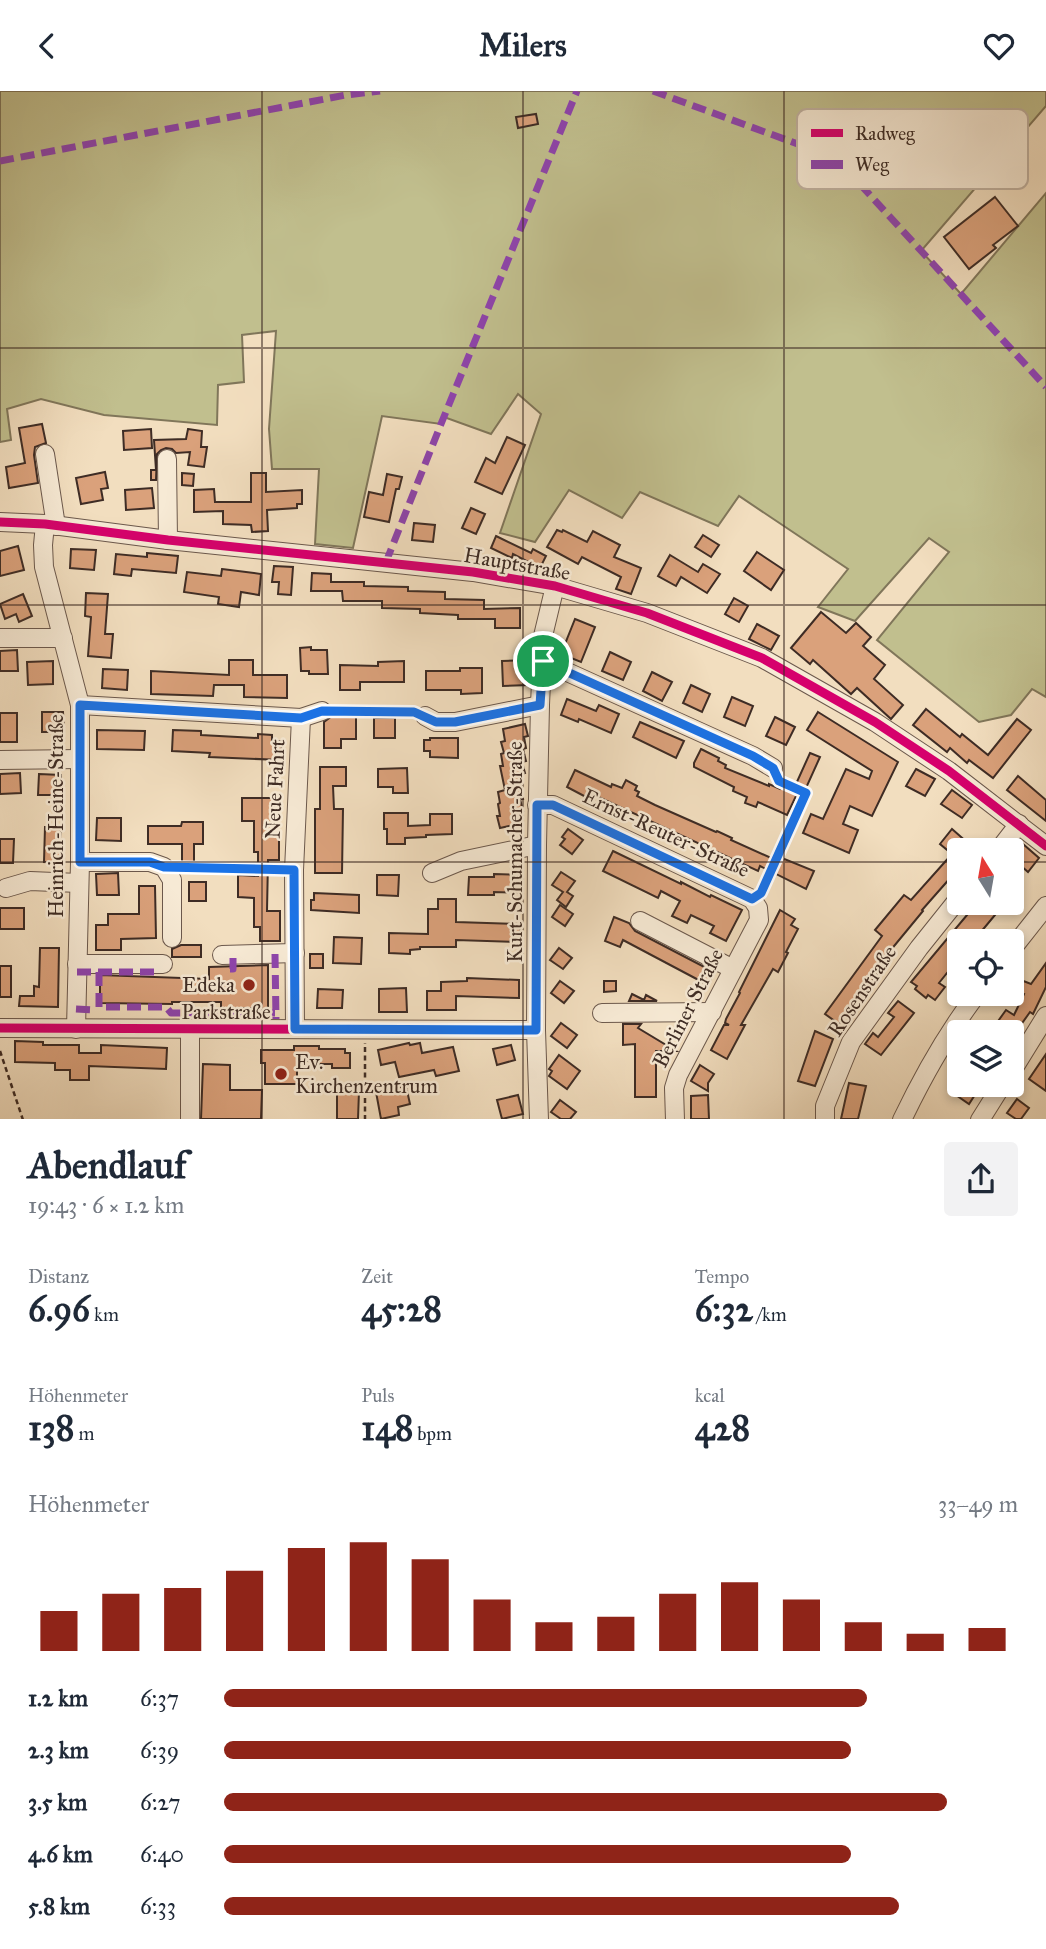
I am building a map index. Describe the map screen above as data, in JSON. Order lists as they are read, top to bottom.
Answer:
{
  "streets": {
    "street": [
      "Hauptstraße",
      "Neue Fahrt",
      "Heinrich-Heine-Straße",
      "Ernst-Reuter-Straße",
      "Kurt-Schumacher-Straße",
      "Rosenstraße",
      "Berliner Straße",
      "Parkstraße"
    ]
  },
  "crossings": [
    ["Hauptstraße", "Heinrich-Heine-Straße"],
    ["Hauptstraße", "Kurt-Schumacher-Straße"],
    ["Neue Fahrt", "Heinrich-Heine-Straße"],
    ["Neue Fahrt", "Parkstraße"],
    ["Heinrich-Heine-Straße", "Parkstraße"],
    ["Ernst-Reuter-Straße", "Kurt-Schumacher-Straße"],
    ["Ernst-Reuter-Straße", "Berliner Straße"],
    ["Kurt-Schumacher-Straße", "Parkstraße"]
  ],
  "places": ["Edeka", "Ev. Kirchenzentrum"],
  "legend": ["Radweg", "Weg"],
  "north": "top",
  "page": {
    "header": "Milers",
    "heading": ["Abendlauf", "19:43 · 6 × 1.2 km"],
    "stats": [
      ["Distanz", "6.96 km"],
      ["Zeit", "45:28"],
      ["Tempo", "6:32 /km"],
      ["Höhenmeter", "138 m"],
      ["Puls", "148 bpm"],
      ["kcal", "428"]
    ],
    "chart": ["Höhenmeter", "33–49 m"],
    "list": [
      {
        "name": "1.2 km",
        "note": "6:37"
      },
      {
        "name": "2.3 km",
        "note": "6:39"
      },
      {
        "name": "3.5 km",
        "note": "6:27"
      },
      {
        "name": "4.6 km",
        "note": "6:40"
      },
      {
        "name": "5.8 km",
        "note": "6:33"
      }
    ]
  }
}
